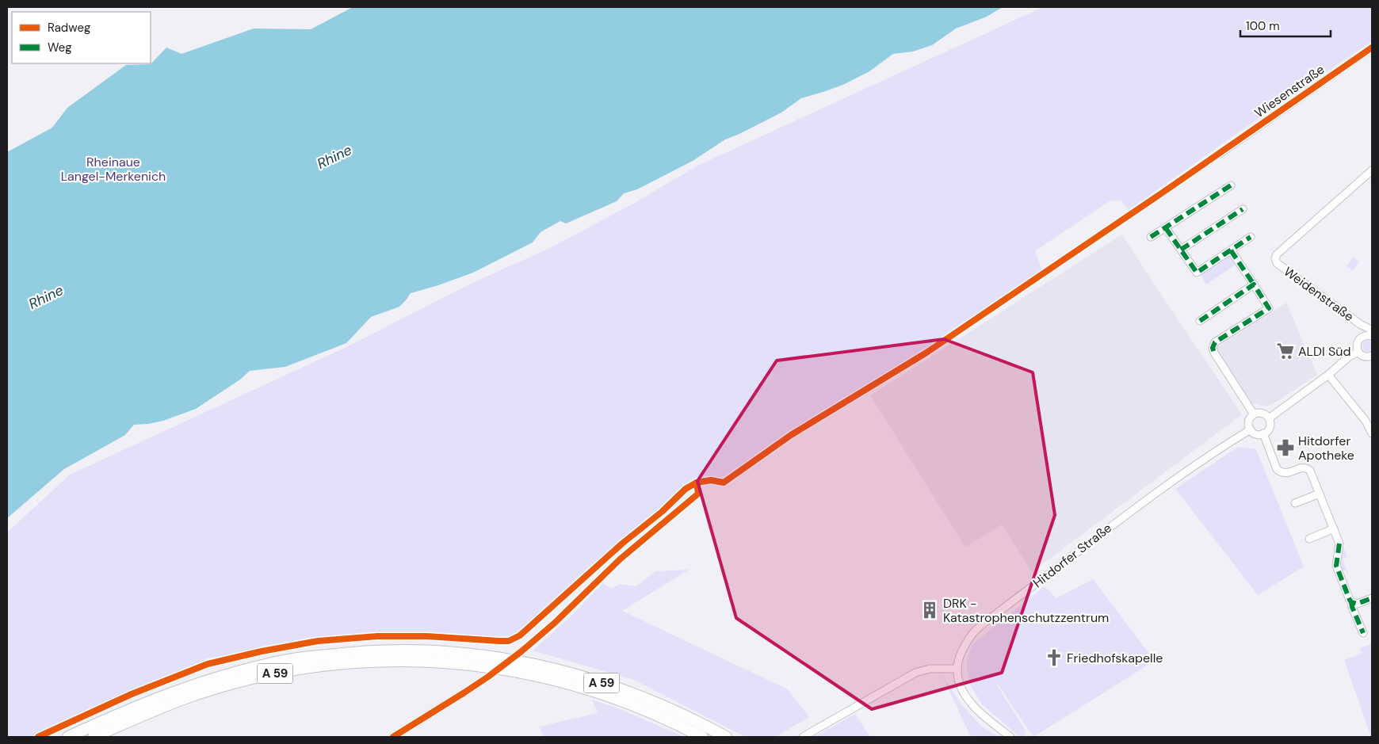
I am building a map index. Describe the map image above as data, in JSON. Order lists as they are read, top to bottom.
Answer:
{
  "streets": {
    "highway": ["A 59"],
    "street": ["Wiesenstraße", "Weidenstraße", "Hitdorfer Straße"]
  },
  "water": ["Rhine"],
  "parks": ["Rheinaue Langel-Merkenich"],
  "places": {
    "supermarket": ["ALDI Süd"],
    "pharmacy": ["Hitdorfer Apotheke"],
    "building": ["DRK - Katastrophenschutzzentrum"],
    "church": ["Friedhofskapelle"]
  },
  "legend": ["Radweg", "Weg"],
  "scale_bar": "100 m"
}
